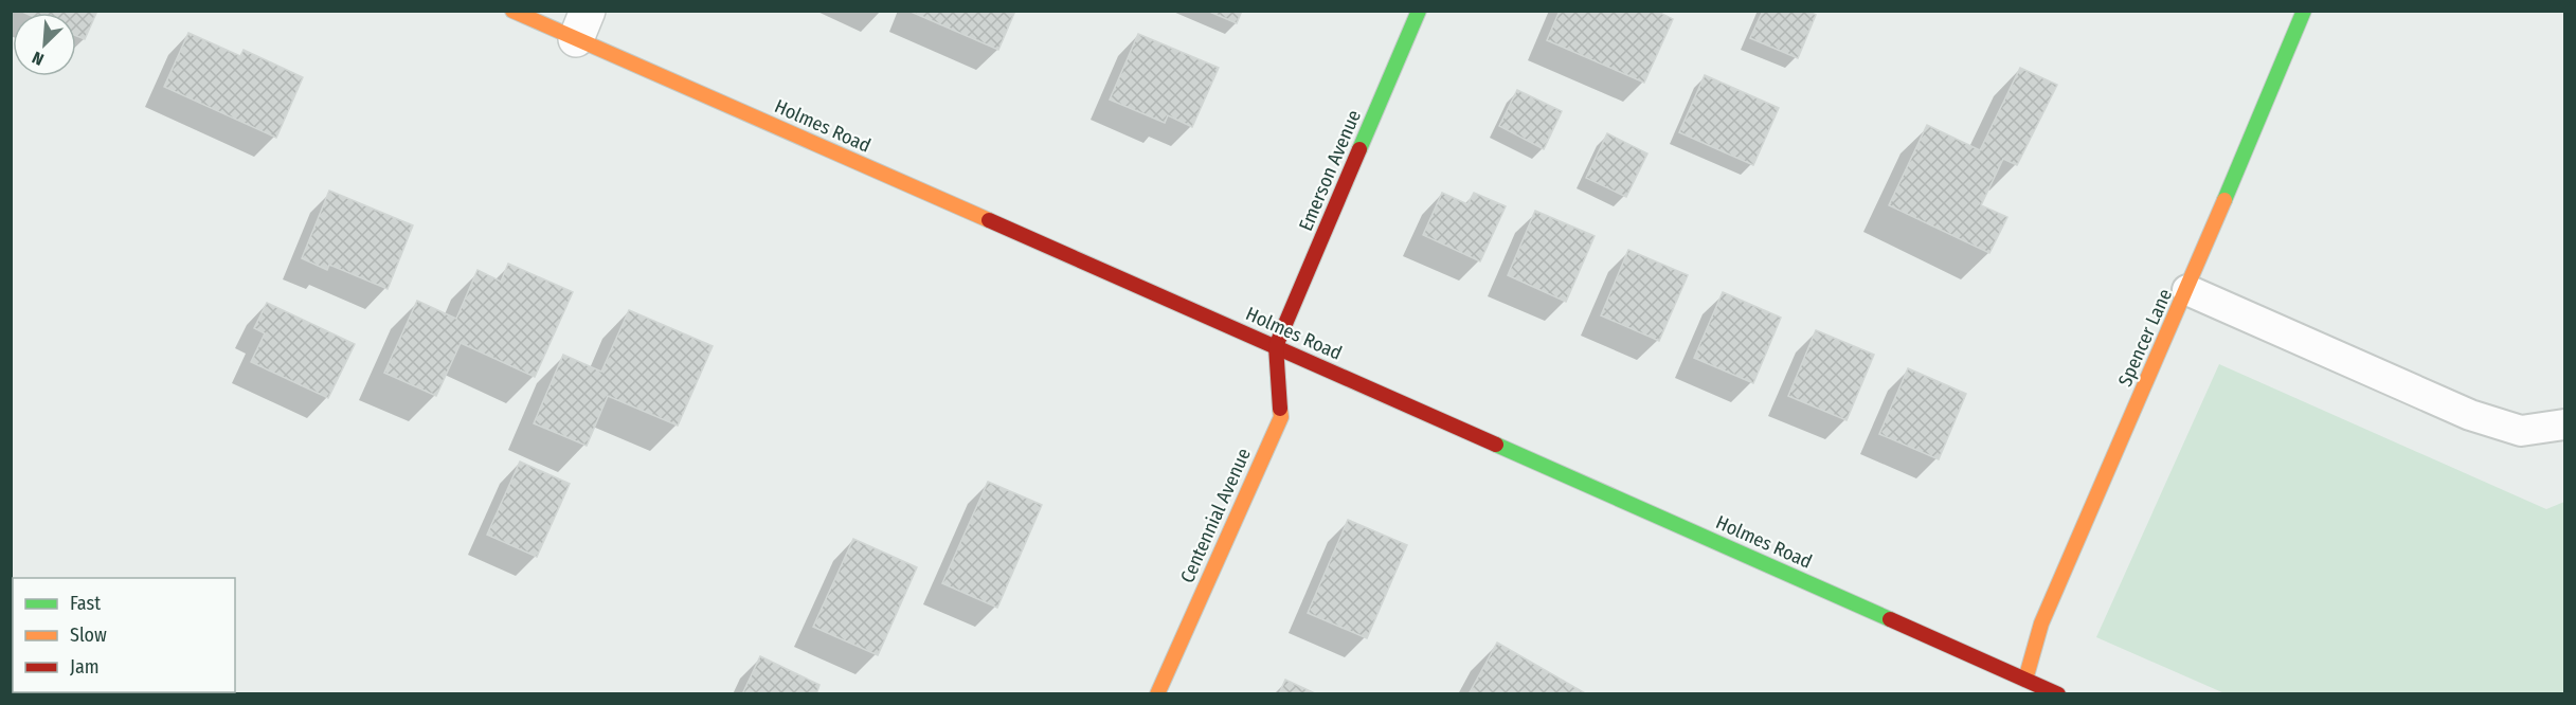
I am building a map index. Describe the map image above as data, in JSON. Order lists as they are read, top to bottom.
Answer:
{
  "streets": {
    "main road": [
      "Holmes Road",
      "Emerson Avenue",
      "Spencer Lane",
      "Centennial Avenue"
    ]
  },
  "crossings": [
    ["Holmes Road", "Emerson Avenue"],
    ["Holmes Road", "Spencer Lane"],
    ["Holmes Road", "Centennial Avenue"],
    ["Emerson Avenue", "Centennial Avenue"]
  ],
  "legend": ["Fast", "Slow", "Jam"],
  "north": "bottom left"
}
